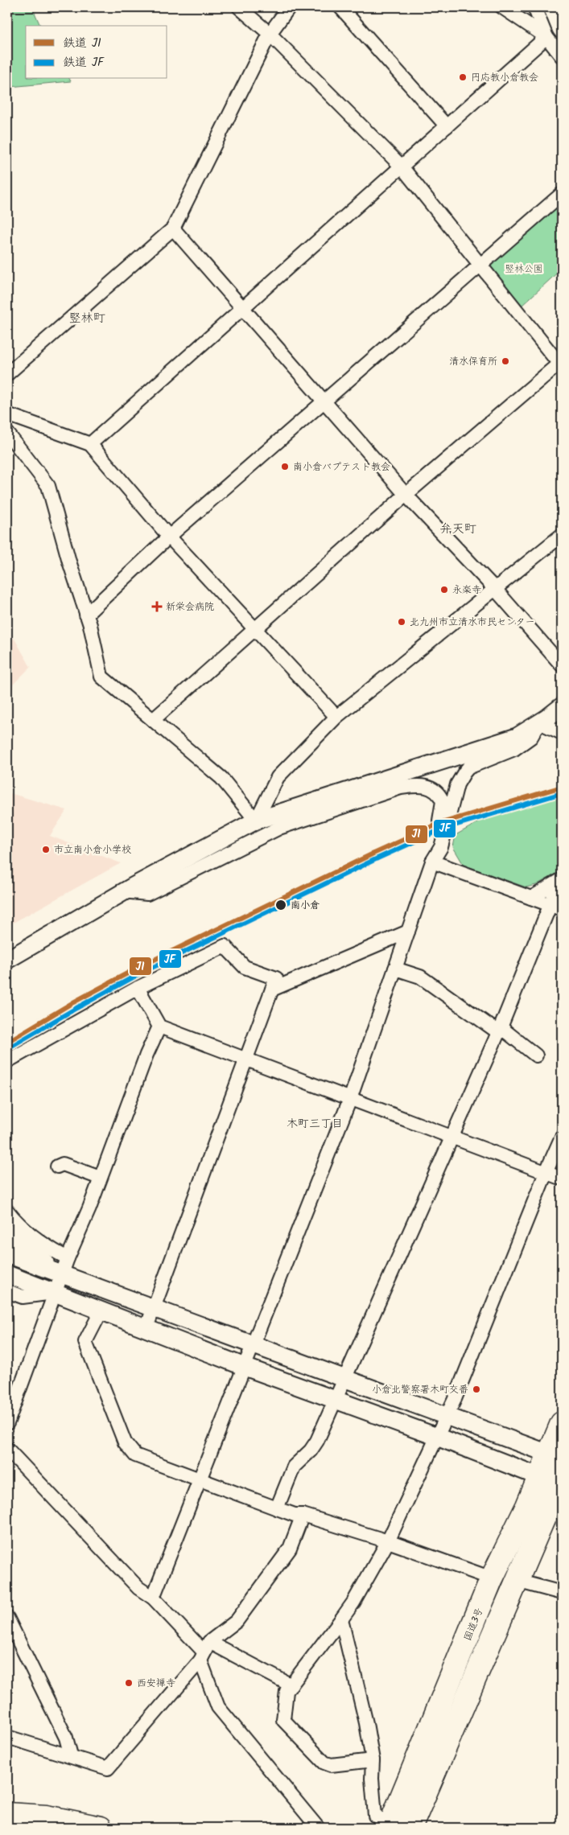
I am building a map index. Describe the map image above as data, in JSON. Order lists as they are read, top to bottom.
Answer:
{
  "streets": {
    "highway": ["国道3号"]
  },
  "districts": ["竪林町", "弁天町", "木町三丁目"],
  "parks": ["竪林公園"],
  "places": {
    "other": [
      "円応教小倉教会",
      "清水保育所",
      "南小倉バプテスト教会",
      "永楽寺",
      "北九州市立清水市民センター",
      "市立南小倉小学校",
      "南小倉",
      "小倉北警察署木町交番",
      "西安禅寺"
    ],
    "health": ["新栄会病院"]
  },
  "lines": ["rail line JI", "rail line JF"],
  "legend": ["鉄道 JI", "鉄道 JF"]
}
